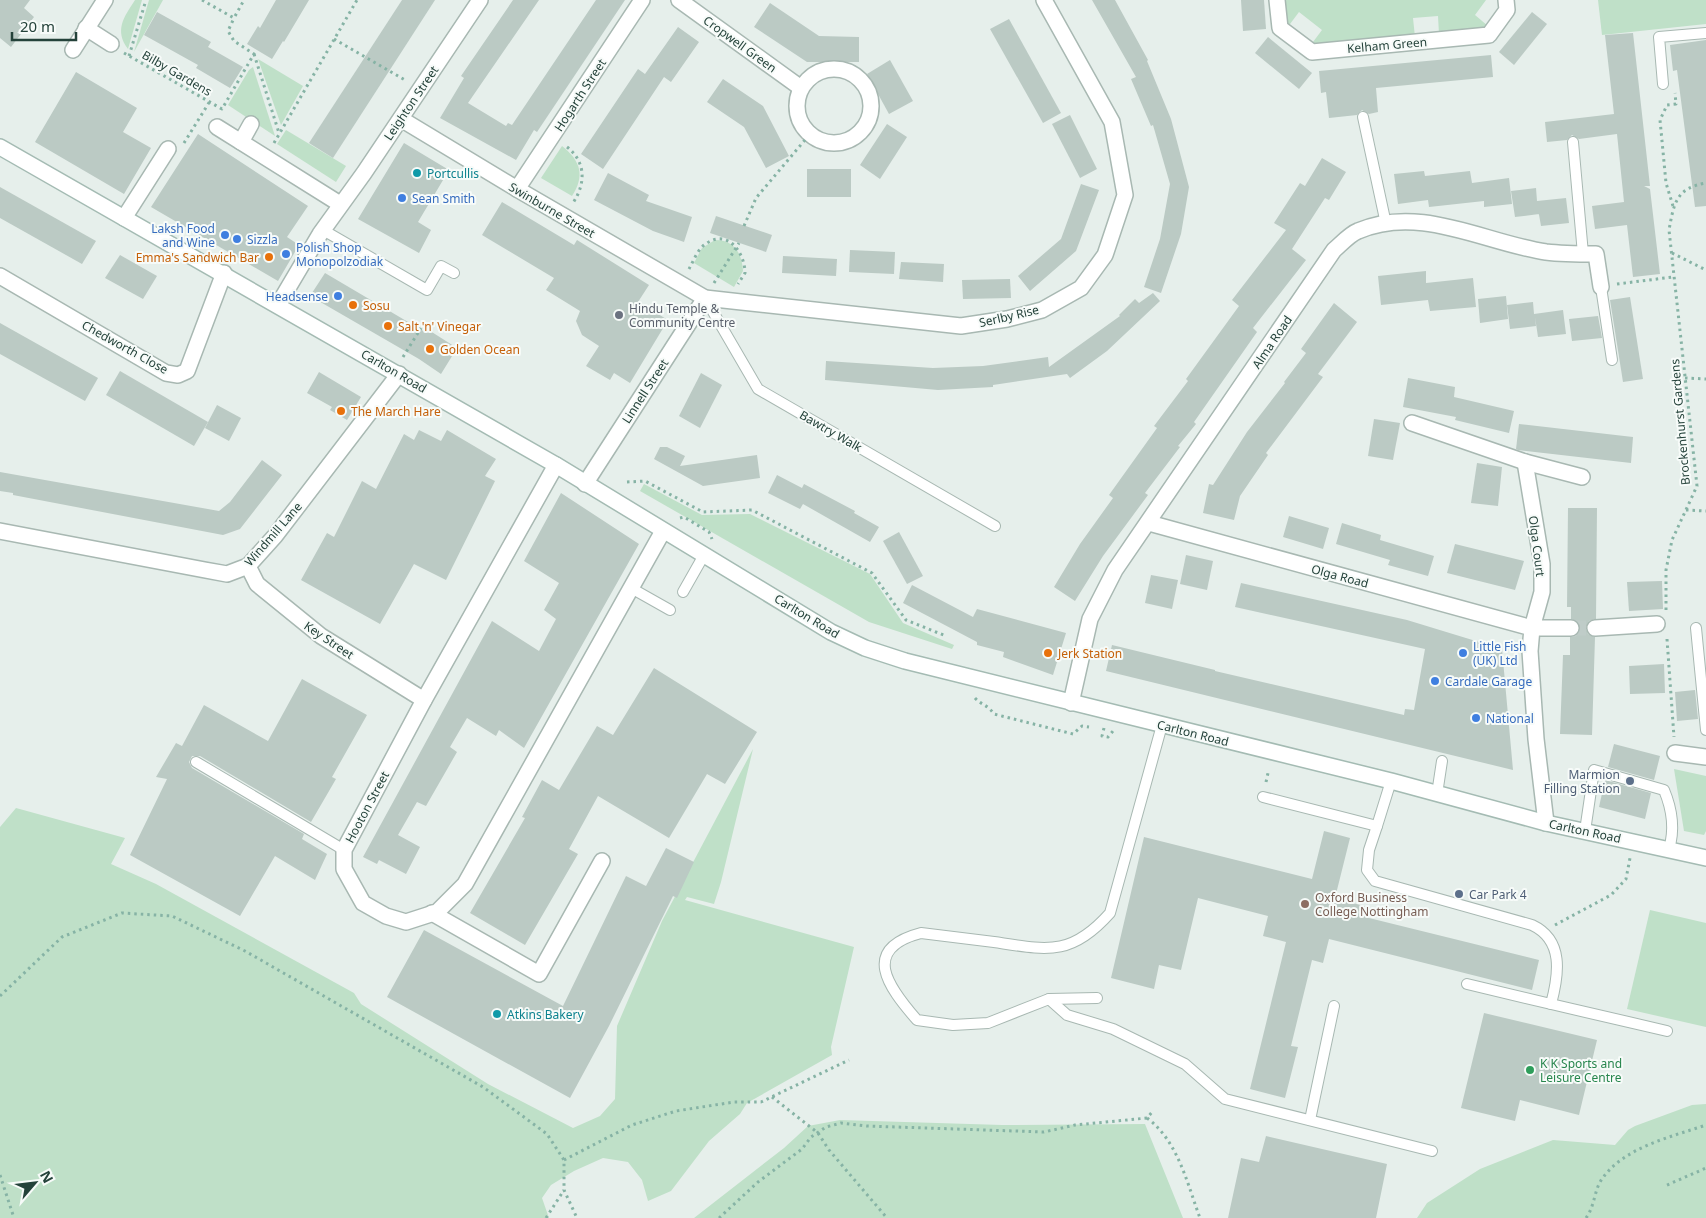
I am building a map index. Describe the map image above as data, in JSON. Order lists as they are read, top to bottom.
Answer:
{
  "streets": {
    "street": [
      "Cropwell Green",
      "Kelham Green",
      "Hogarth Street",
      "Leighton Street",
      "Swinburne Street",
      "Serlby Rise",
      "Alma Road",
      "Chedworth Close",
      "Carlton Road",
      "Linnell Street",
      "Windmill Lane",
      "Olga Court",
      "Olga Road",
      "Key Street",
      "Hooton Street"
    ],
    "lane": ["Bawtry Walk"],
    "path": ["Bilby Gardens", "Brockenhurst Gardens"]
  },
  "crossings": [
    ["Hogarth Street", "Swinburne Street"],
    ["Leighton Street", "Swinburne Street"],
    ["Leighton Street", "Carlton Road"],
    ["Swinburne Street", "Serlby Rise"],
    ["Swinburne Street", "Linnell Street"],
    ["Swinburne Street", "Bawtry Walk"],
    ["Serlby Rise", "Linnell Street"],
    ["Serlby Rise", "Bawtry Walk"],
    ["Alma Road", "Carlton Road"],
    ["Alma Road", "Olga Road"],
    ["Chedworth Close", "Carlton Road"],
    ["Carlton Road", "Linnell Street"],
    ["Carlton Road", "Windmill Lane"],
    ["Carlton Road", "Hooton Street"],
    ["Linnell Street", "Bawtry Walk"],
    ["Windmill Lane", "Key Street"],
    ["Olga Court", "Olga Road"],
    ["Key Street", "Hooton Street"]
  ],
  "places": [
    "Portcullis",
    "Sean Smith",
    "Laksh Food and Wine",
    "Sizzla",
    "Polish Shop Monopolzodiak",
    "Emma's Sandwich Bar",
    "Headsense",
    "Sosu",
    "Hindu Temple & Community Centre",
    "Salt 'n' Vinegar",
    "Golden Ocean",
    "The March Hare",
    "Jerk Station",
    "Little Fish (UK) Ltd",
    "Cardale Garage",
    "National",
    "Marmion Filling Station",
    "Car Park 4",
    "Oxford Business College Nottingham",
    "Atkins Bakery",
    "K K Sports and Leisure Centre"
  ],
  "scale_bar": "20 m",
  "north": "top right"
}
